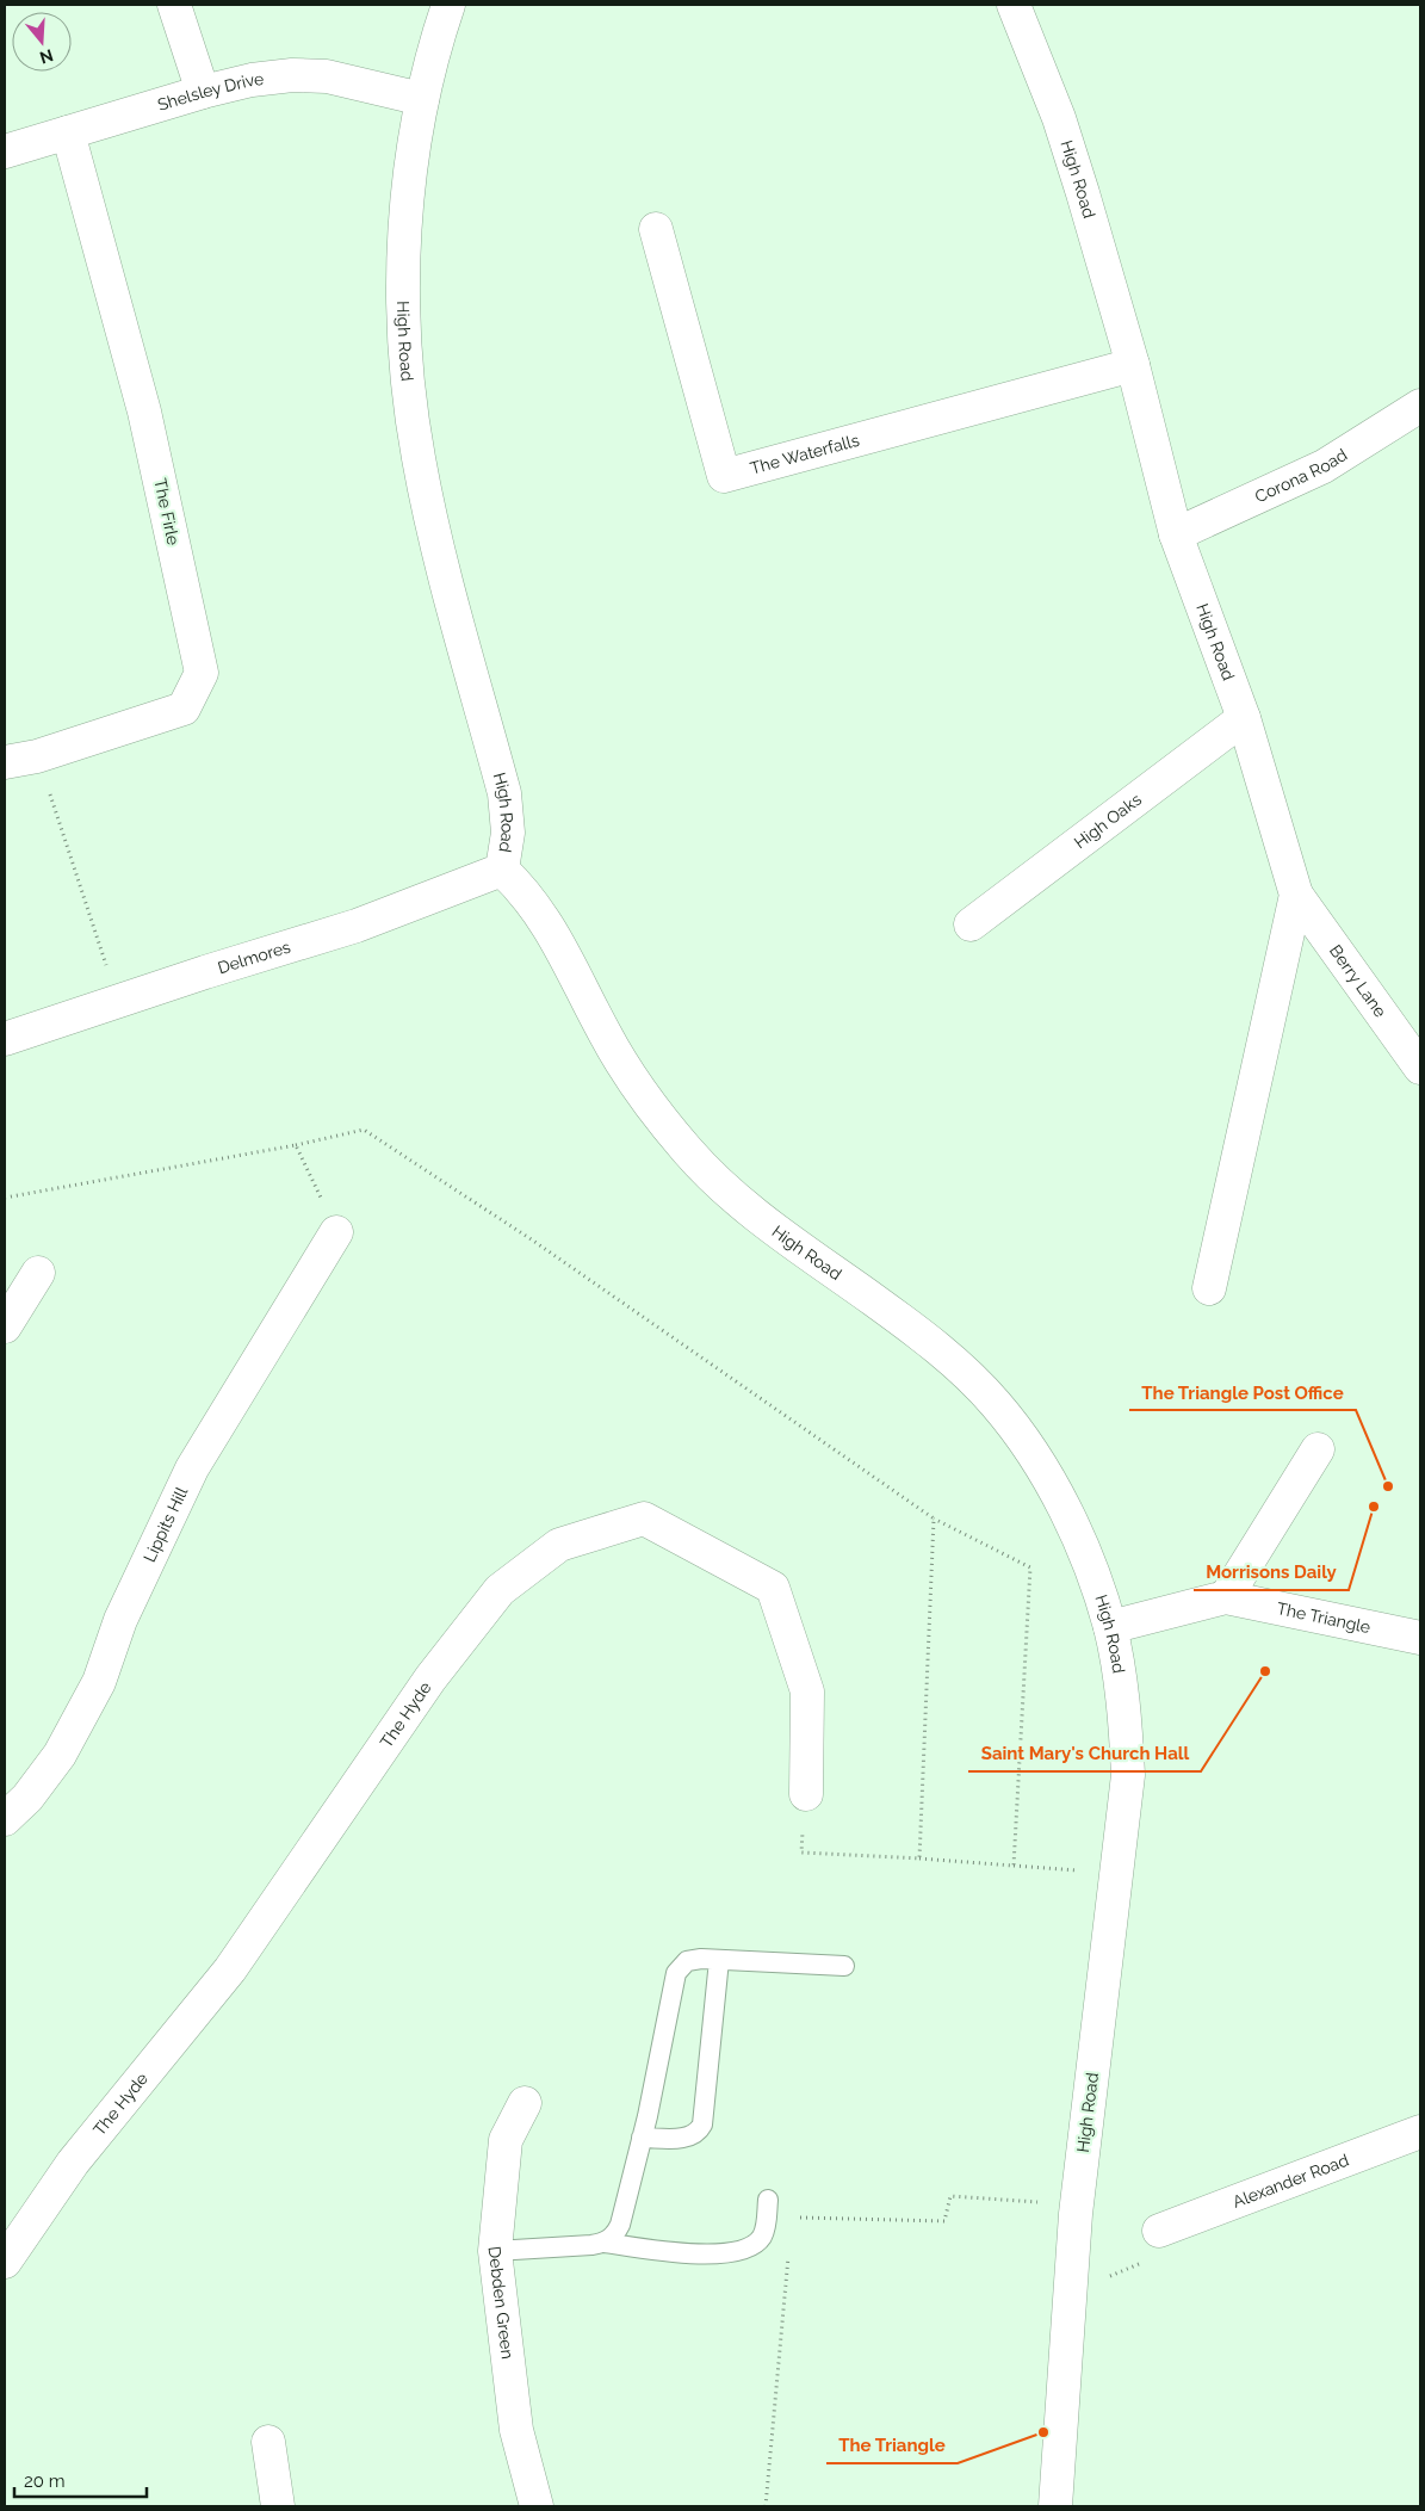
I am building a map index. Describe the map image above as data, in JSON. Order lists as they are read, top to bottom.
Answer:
{
  "streets": {
    "street": [
      "Shelsley Drive",
      "High Road",
      "The Waterfalls",
      "Corona Road",
      "The Firle",
      "High Oaks",
      "Delmores",
      "Berry Lane",
      "Lippits Hill",
      "The Triangle",
      "The Hyde",
      "Alexander Road",
      "Debden Green"
    ]
  },
  "crossings": [
    ["Shelsley Drive", "High Road"],
    ["Shelsley Drive", "The Firle"],
    ["High Road", "The Waterfalls"],
    ["High Road", "Corona Road"],
    ["High Road", "High Oaks"],
    ["High Road", "Delmores"],
    ["High Road", "Berry Lane"],
    ["High Road", "The Triangle"]
  ],
  "places": [
    "The Triangle Post Office",
    "Morrisons Daily",
    "Saint Mary's Church Hall",
    "The Triangle"
  ],
  "scale_bar": "20 m",
  "north": "bottom"
}
